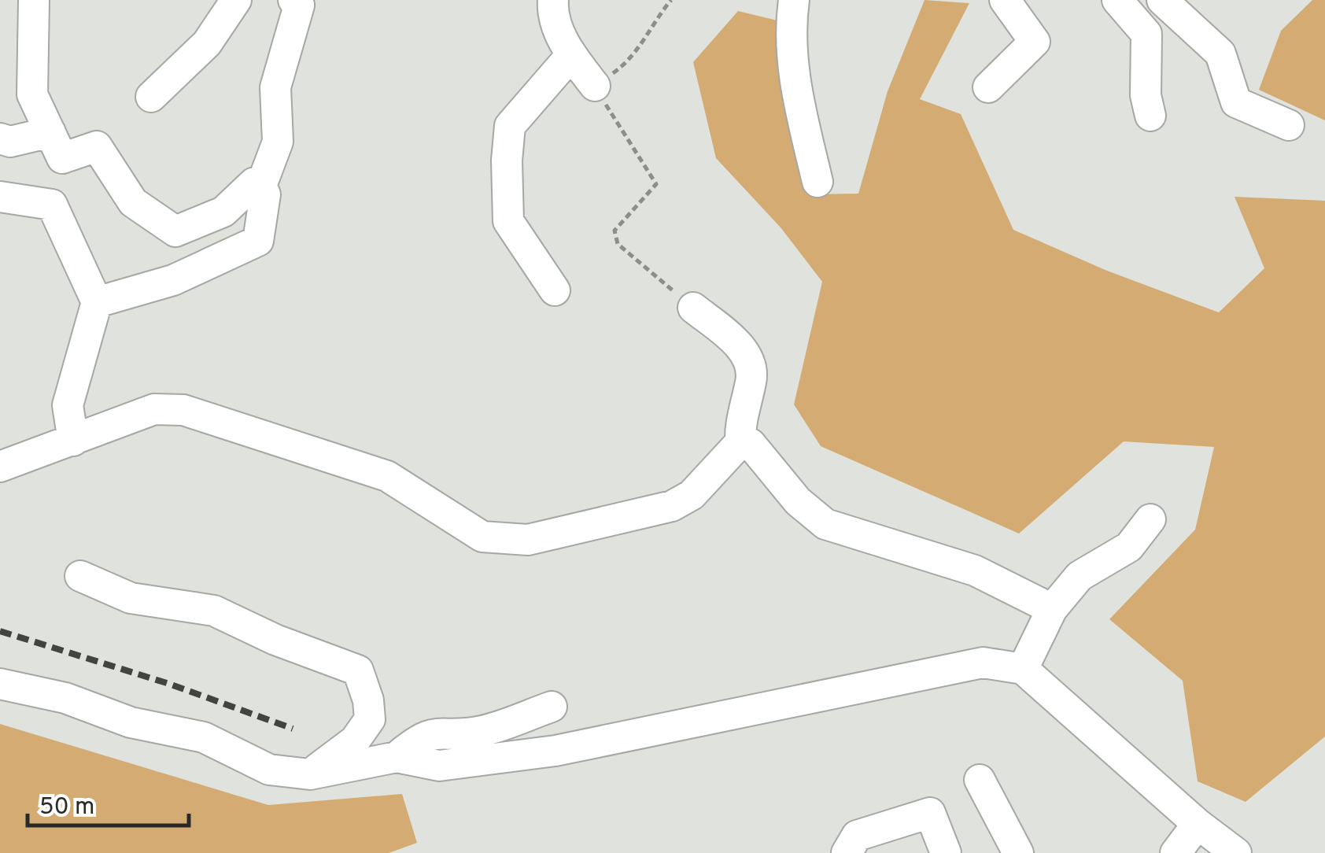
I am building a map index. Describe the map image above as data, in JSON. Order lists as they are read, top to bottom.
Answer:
{
  "scale_bar": "50 m"
}
